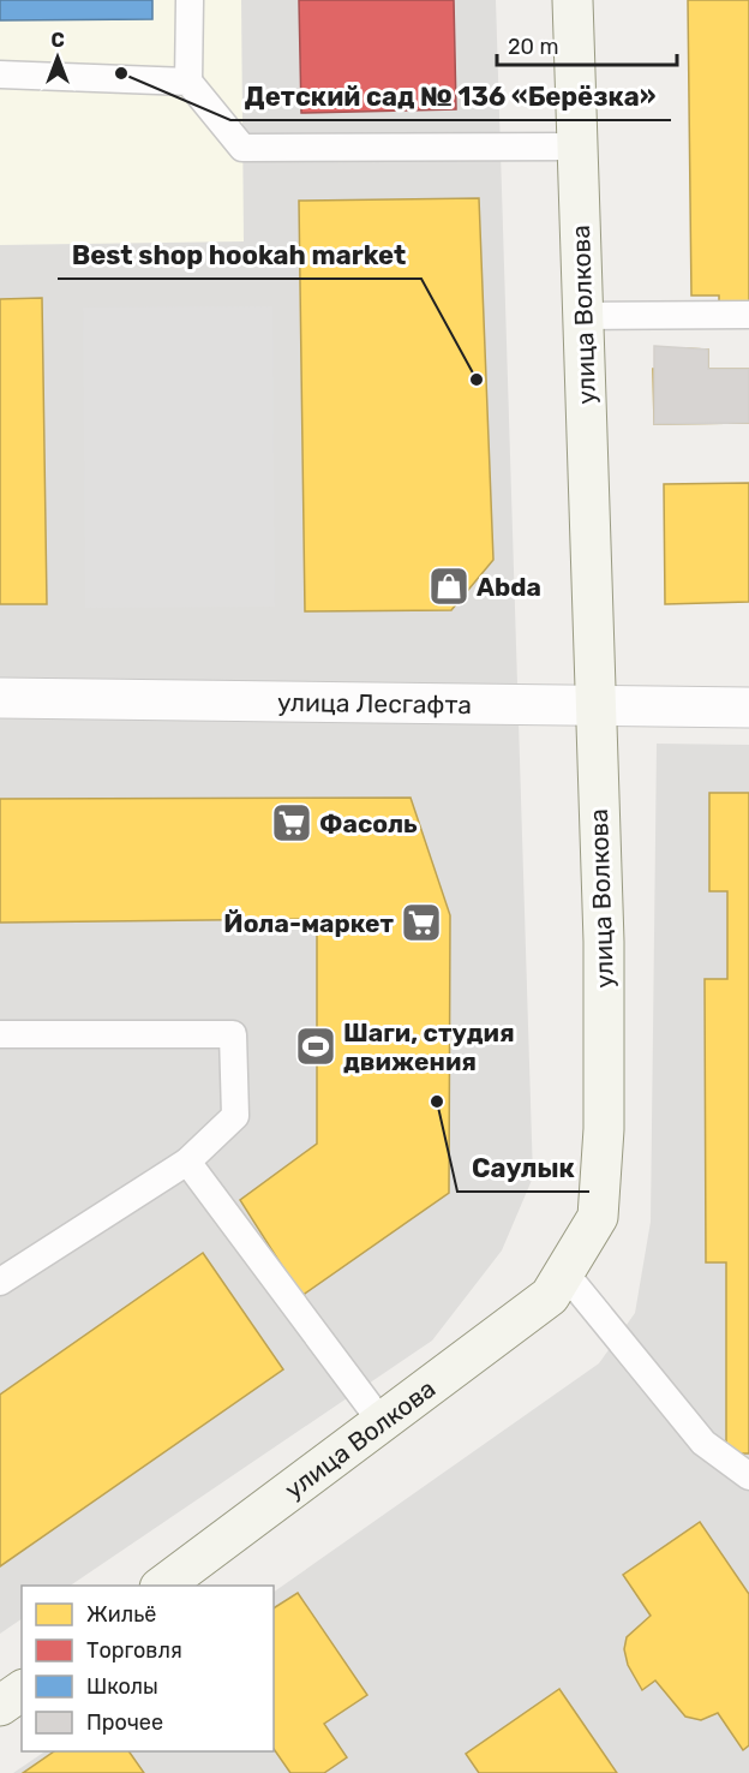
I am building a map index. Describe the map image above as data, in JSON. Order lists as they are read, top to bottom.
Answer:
{
  "streets": {
    "main road": ["улица Волкова"],
    "street": ["улица Лесгафта"]
  },
  "crossings": [
    ["улица Волкова", "улица Лесгафта"]
  ],
  "places": {
    "other": ["Детский сад № 136 «Берёзка»", "Best shop hookah market", "Саулык"],
    "shop": ["Abda"],
    "supermarket": ["Фасоль", "Йола-маркет"],
    "sports": ["Шаги, студия движения"]
  },
  "legend": [
    "Жильё",
    "Торговля",
    "Школы",
    "Прочее"
  ],
  "scale_bar": "20 m",
  "north": "top"
}
